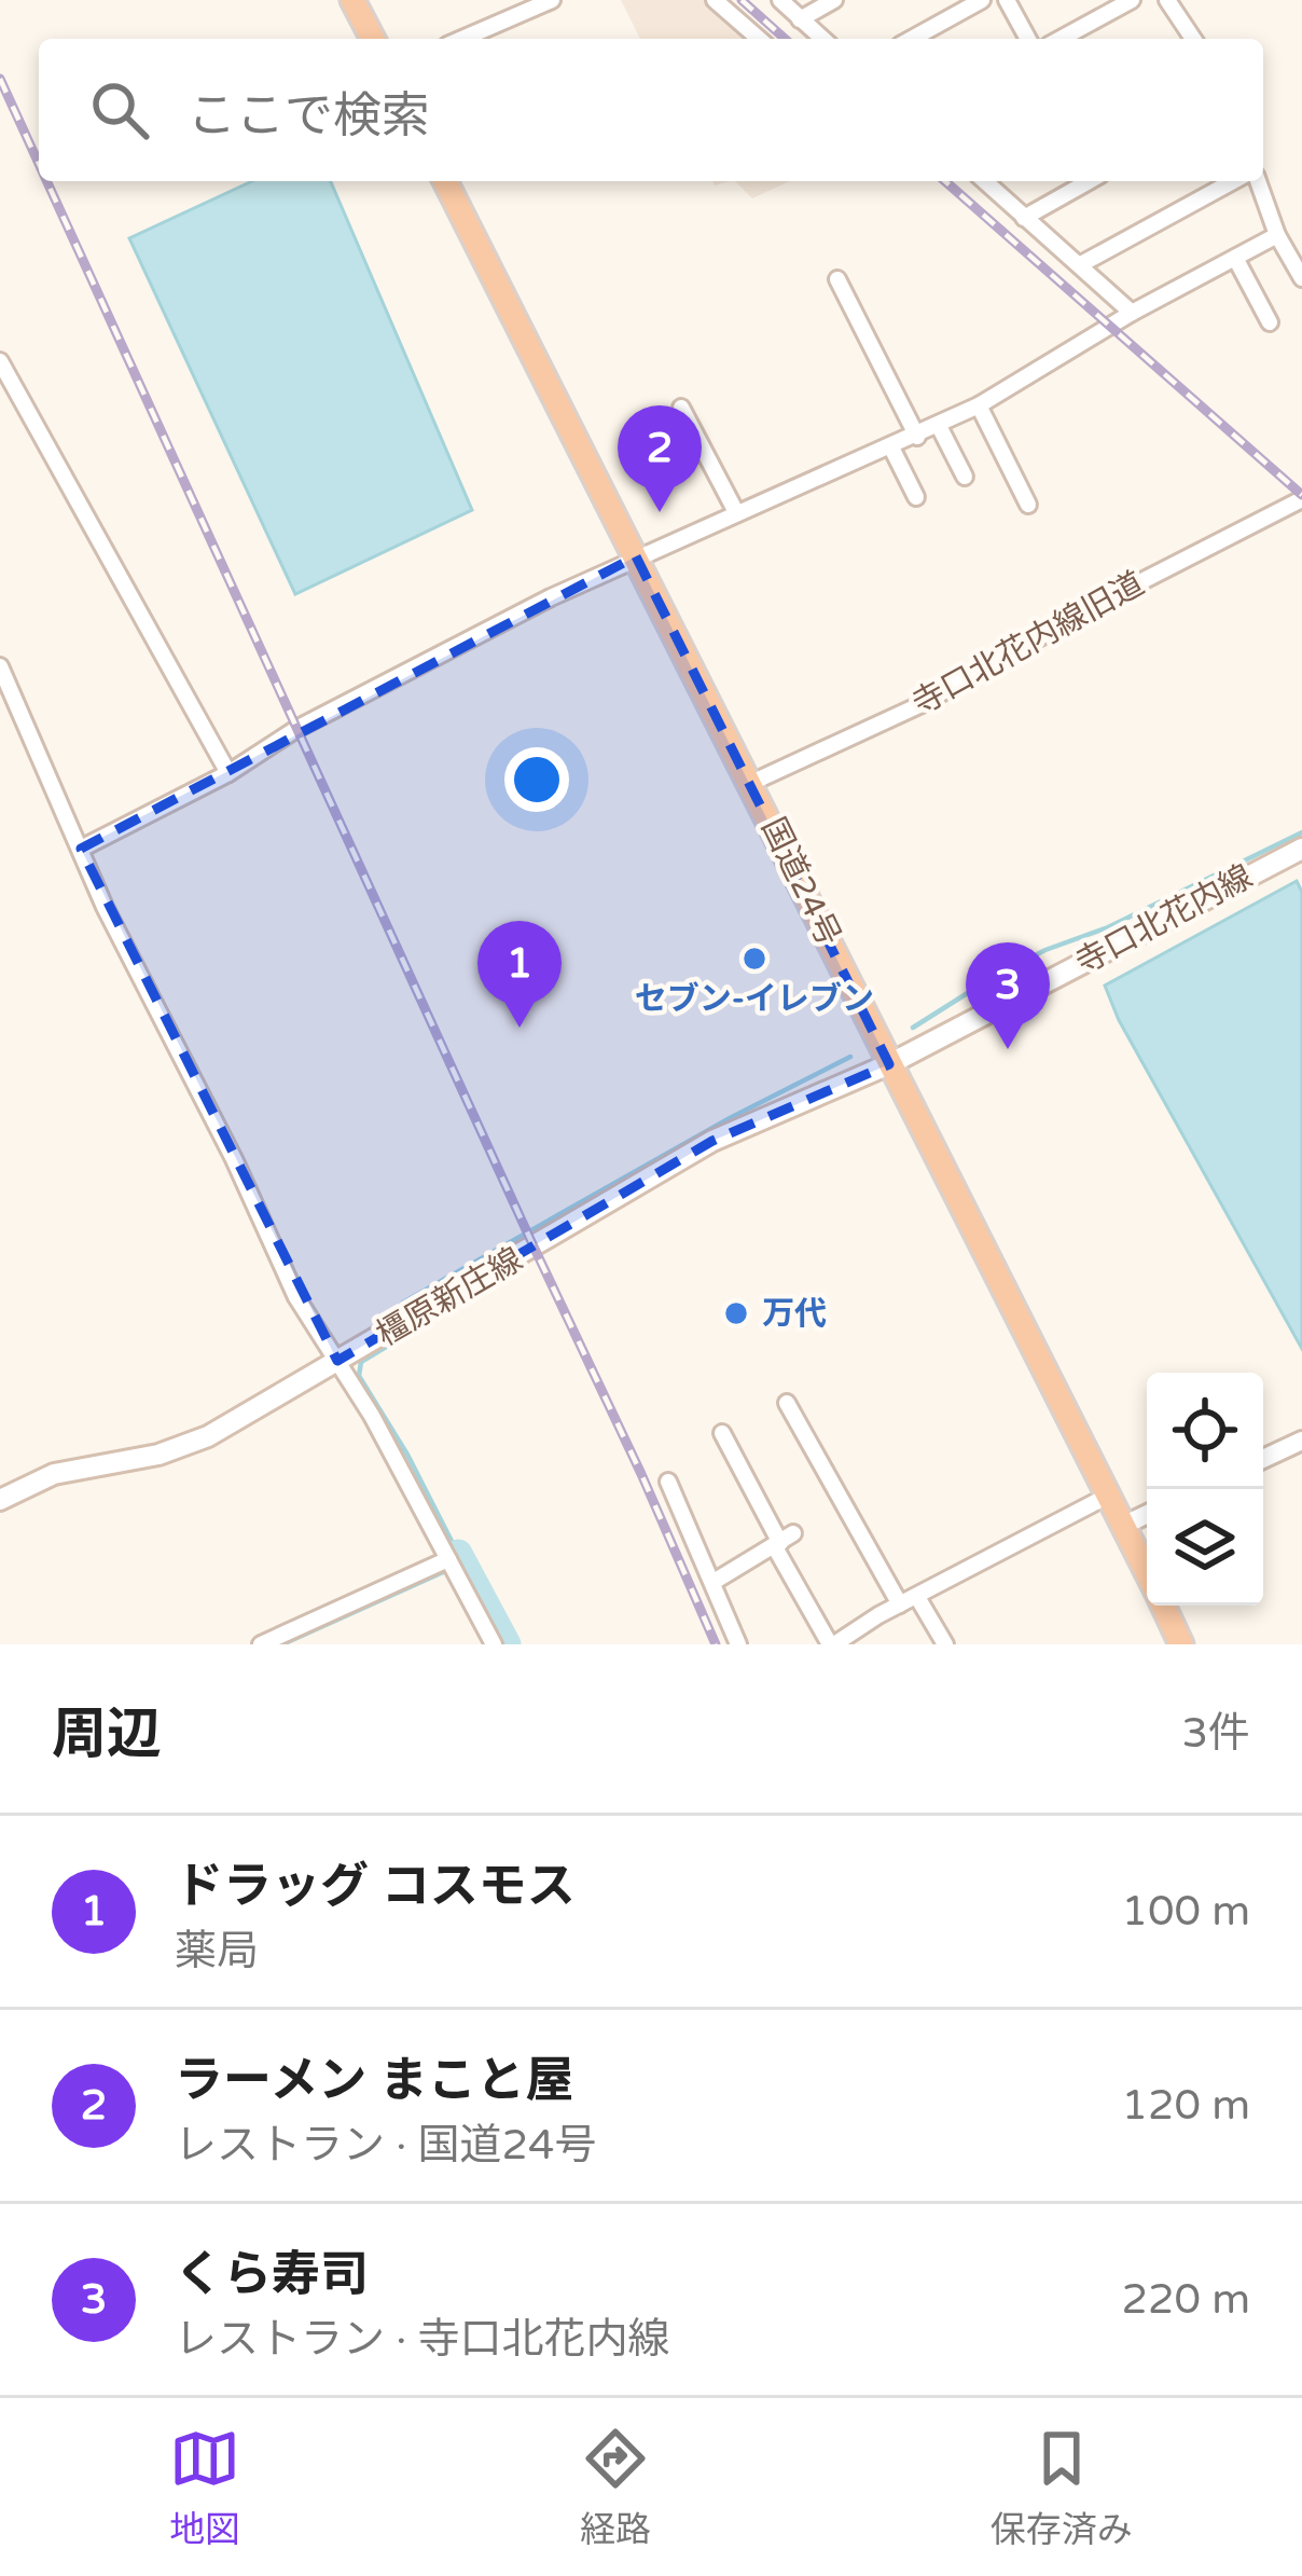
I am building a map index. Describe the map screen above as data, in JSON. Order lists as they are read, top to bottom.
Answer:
{
  "streets": {
    "highway": ["国道24号"],
    "main road": ["寺口北花内線", "橿原新庄線"],
    "street": ["寺口北花内線旧道"]
  },
  "crossings": [
    ["寺口北花内線旧道", "国道24号"],
    ["国道24号", "寺口北花内線"],
    ["国道24号", "橿原新庄線"],
    ["寺口北花内線", "橿原新庄線"]
  ],
  "places": ["セブン-イレブン", "万代"],
  "page": {
    "search": "ここで検索",
    "pins": ["2", "1", "3"],
    "heading": ["周辺", "3件"],
    "list": [
      {
        "mark": "1",
        "name": "ドラッグ コスモス",
        "note": "薬局",
        "value": "100 m"
      },
      {
        "mark": "2",
        "name": "ラーメン まこと屋",
        "note": "レストラン · 国道24号",
        "value": "120 m"
      },
      {
        "mark": "3",
        "name": "くら寿司",
        "note": "レストラン · 寺口北花内線",
        "value": "220 m"
      }
    ],
    "nav": ["地図", "経路", "保存済み"]
  }
}
